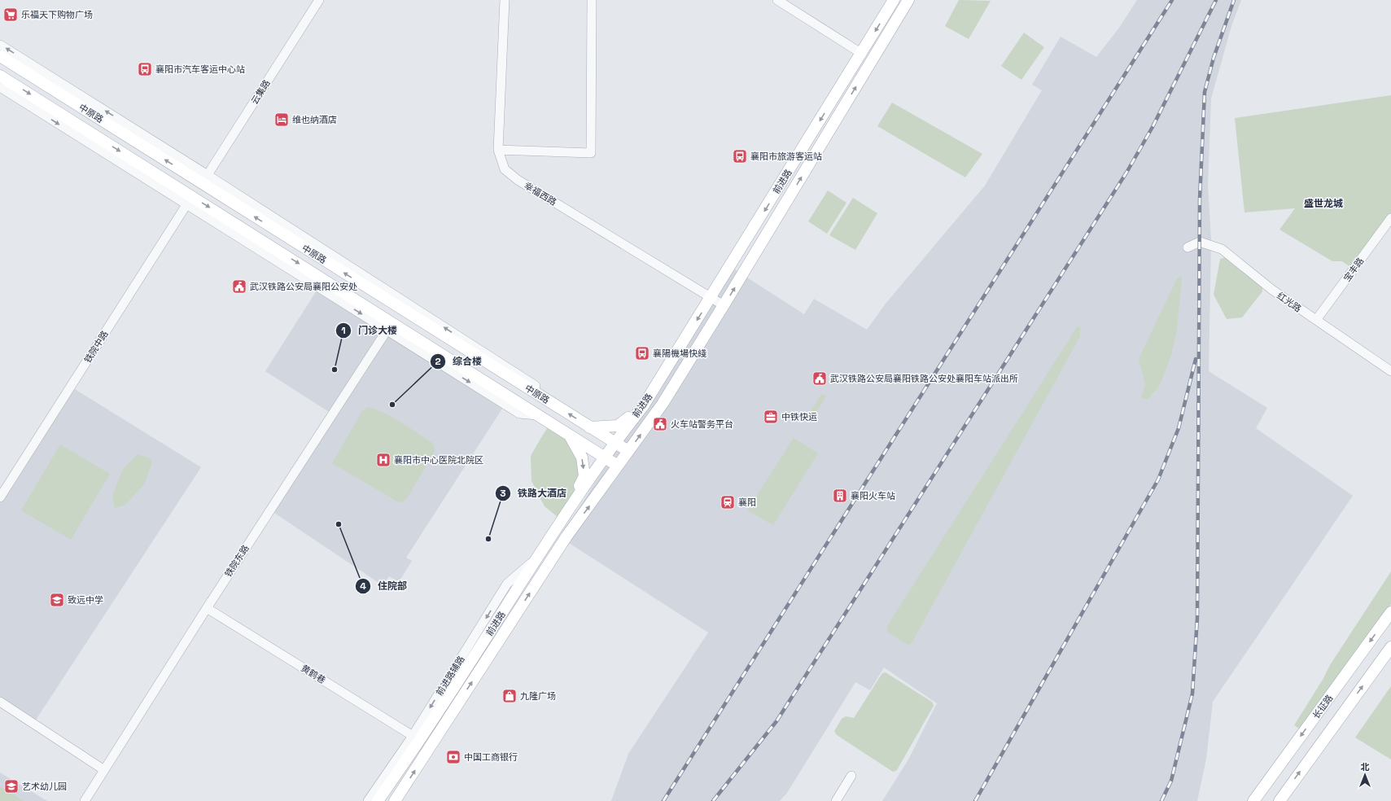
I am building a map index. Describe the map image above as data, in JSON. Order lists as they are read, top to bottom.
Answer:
{
  "streets": {
    "main road": ["中原路", "前进路", "长征路"],
    "street": [
      "云集路",
      "幸福西路",
      "宝丰路",
      "红光路",
      "铁院中路",
      "铁院东路",
      "黄鹤巷"
    ]
  },
  "crossings": [
    ["云集路", "中原路"],
    ["中原路", "前进路"],
    ["中原路", "铁院中路"],
    ["中原路", "铁院东路"],
    ["前进路", "幸福西路"],
    ["前进路", "黄鹤巷"],
    ["宝丰路", "红光路"],
    ["铁院东路", "黄鹤巷"]
  ],
  "districts": ["盛世龙城"],
  "places": {
    "supermarket": ["乐福天下购物广场"],
    "bus stop": ["襄阳市汽车客运中心站", "襄阳市旅游客运站", "襄陽機場快綫"],
    "hotel": ["维也纳酒店"],
    "public building": ["武汉铁路公安局襄阳公安处", "武汉铁路公安局襄阳铁路公安处襄阳车站派出所", "火车站警务平台"],
    "other": [
      "门诊大楼",
      "综合楼",
      "住院部",
      "铁路大酒店"
    ],
    "office": ["中铁快运"],
    "hospital": ["襄阳市中心医院北院区"],
    "building": ["襄阳火车站"],
    "station": ["襄阳"],
    "school or university": ["致远中学", "艺术幼儿园"],
    "shop": ["九隆广场"],
    "bank": ["中国工商银行"]
  },
  "north": "top"
}
